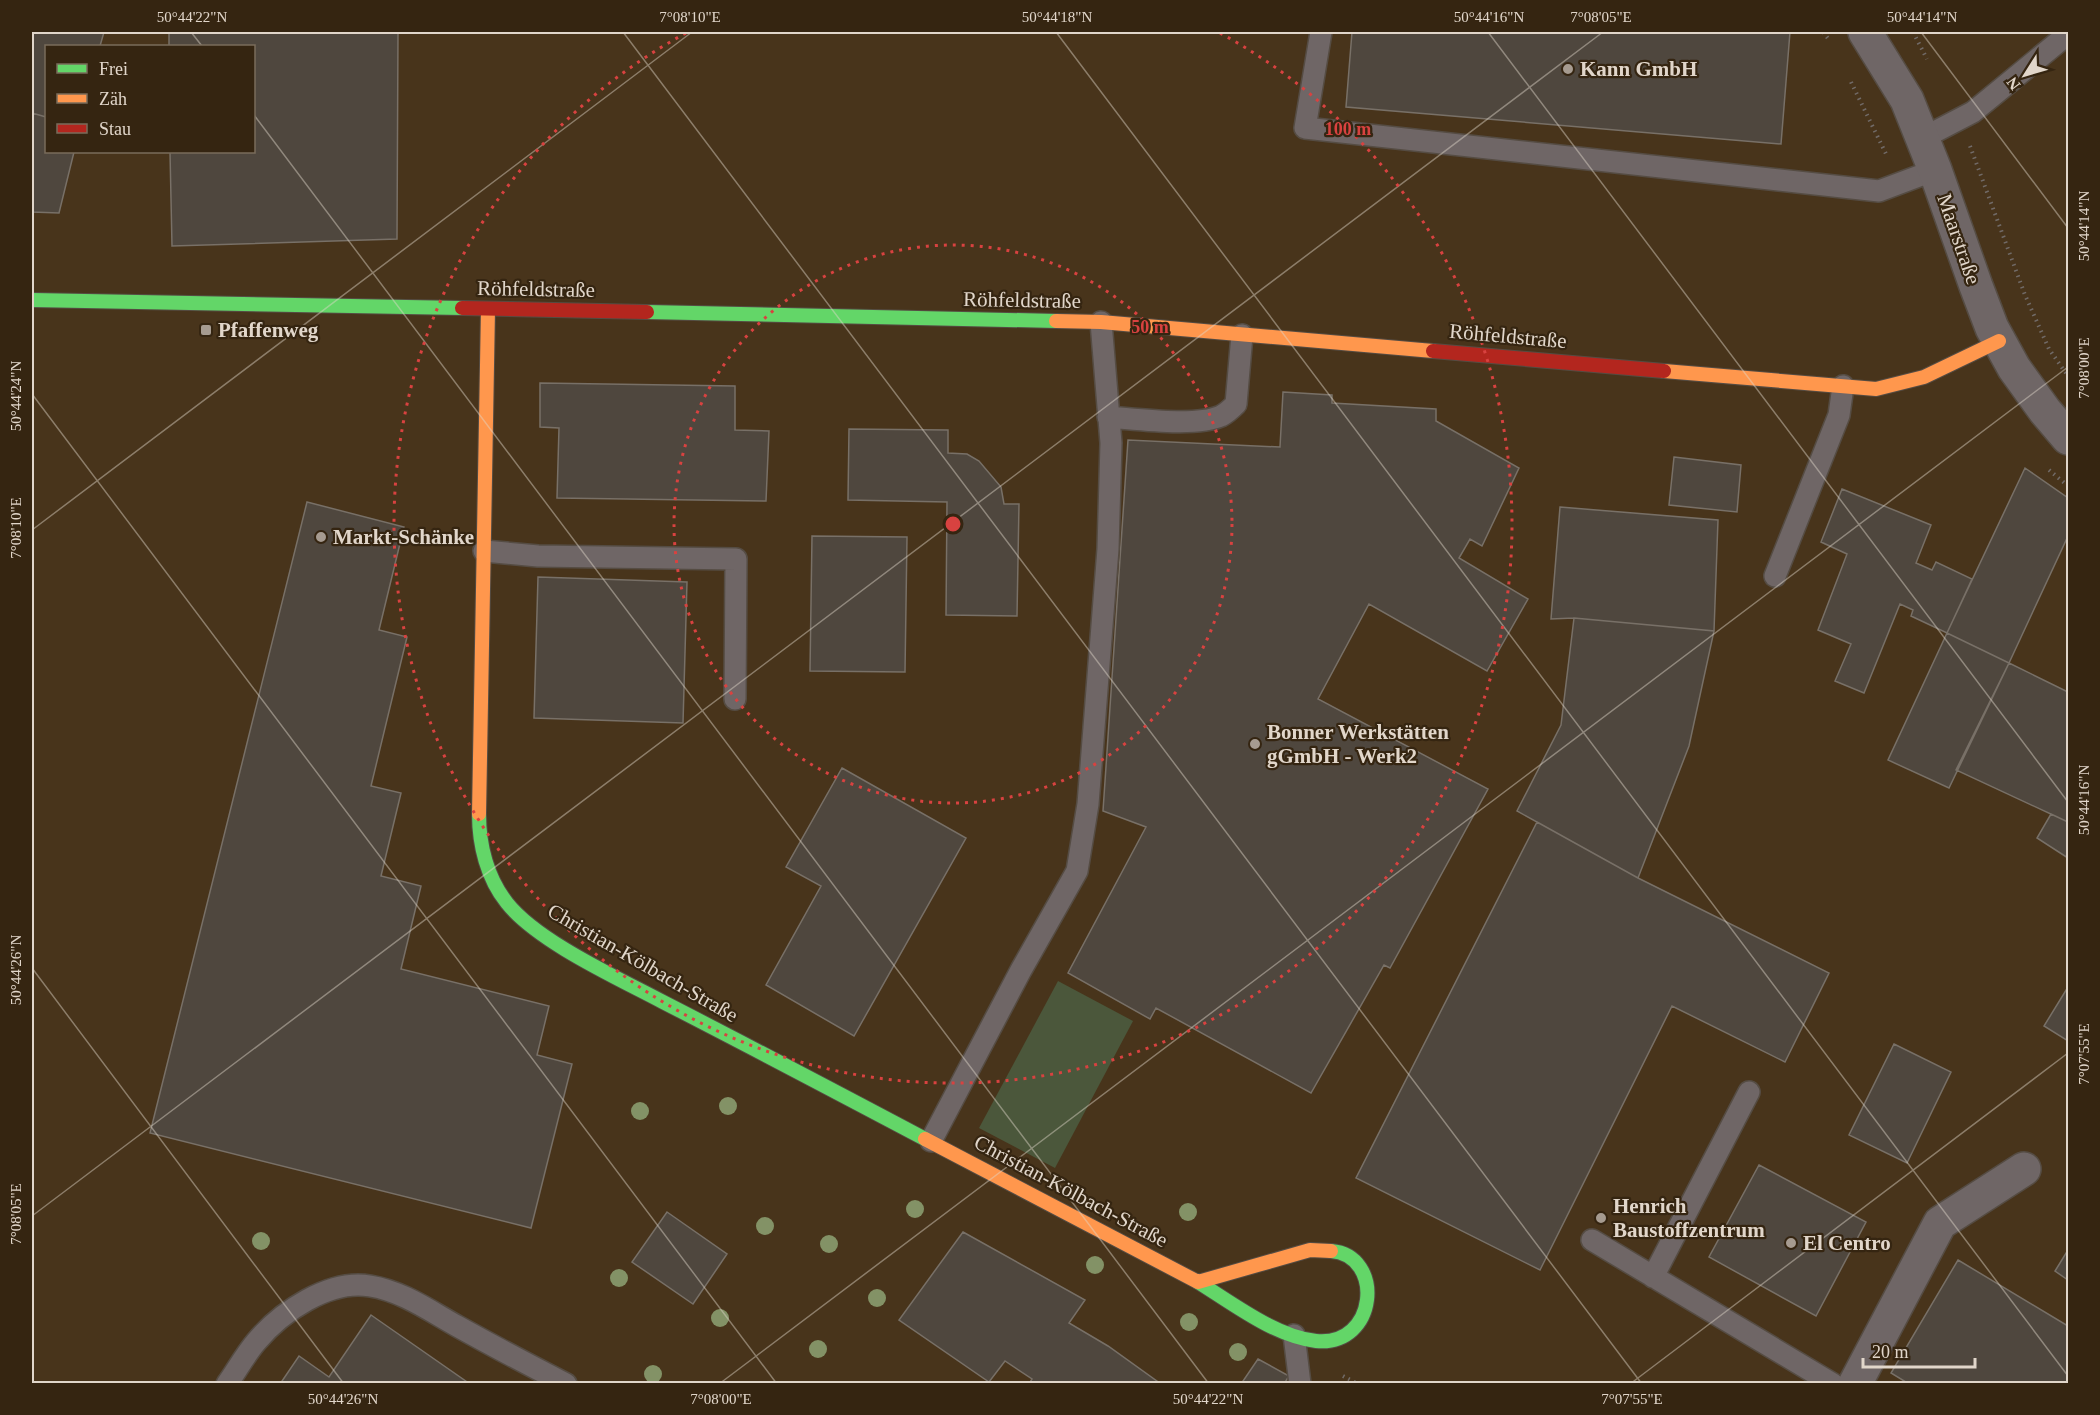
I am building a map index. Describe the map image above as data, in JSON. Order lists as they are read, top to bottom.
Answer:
{
  "streets": {
    "street": ["Maarstraße", "Röhfeldstraße", "Christian-Kölbach-Straße"]
  },
  "crossings": [
    ["Maarstraße", "Röhfeldstraße"],
    ["Röhfeldstraße", "Christian-Kölbach-Straße"]
  ],
  "places": {
    "other": [
      "Kann GmbH",
      "Markt-Schänke",
      "Bonner Werkstätten gGmbH - Werk2",
      "Henrich Baustoffzentrum",
      "El Centro"
    ],
    "transit": ["Pfaffenweg"]
  },
  "legend": ["Frei", "Zäh", "Stau"],
  "scale_bar": "20 m",
  "north": "bottom left",
  "coordinates": [
    "50°44'22\"N",
    "7°08'10\"E",
    "50°44'18\"N",
    "50°44'16\"N",
    "7°08'05\"E",
    "50°44'14\"N",
    "7°08'00\"E",
    "50°44'24\"N",
    "50°44'26\"N",
    "7°07'55\"E"
  ],
  "rings": ["100 m", "50 m"]
}
